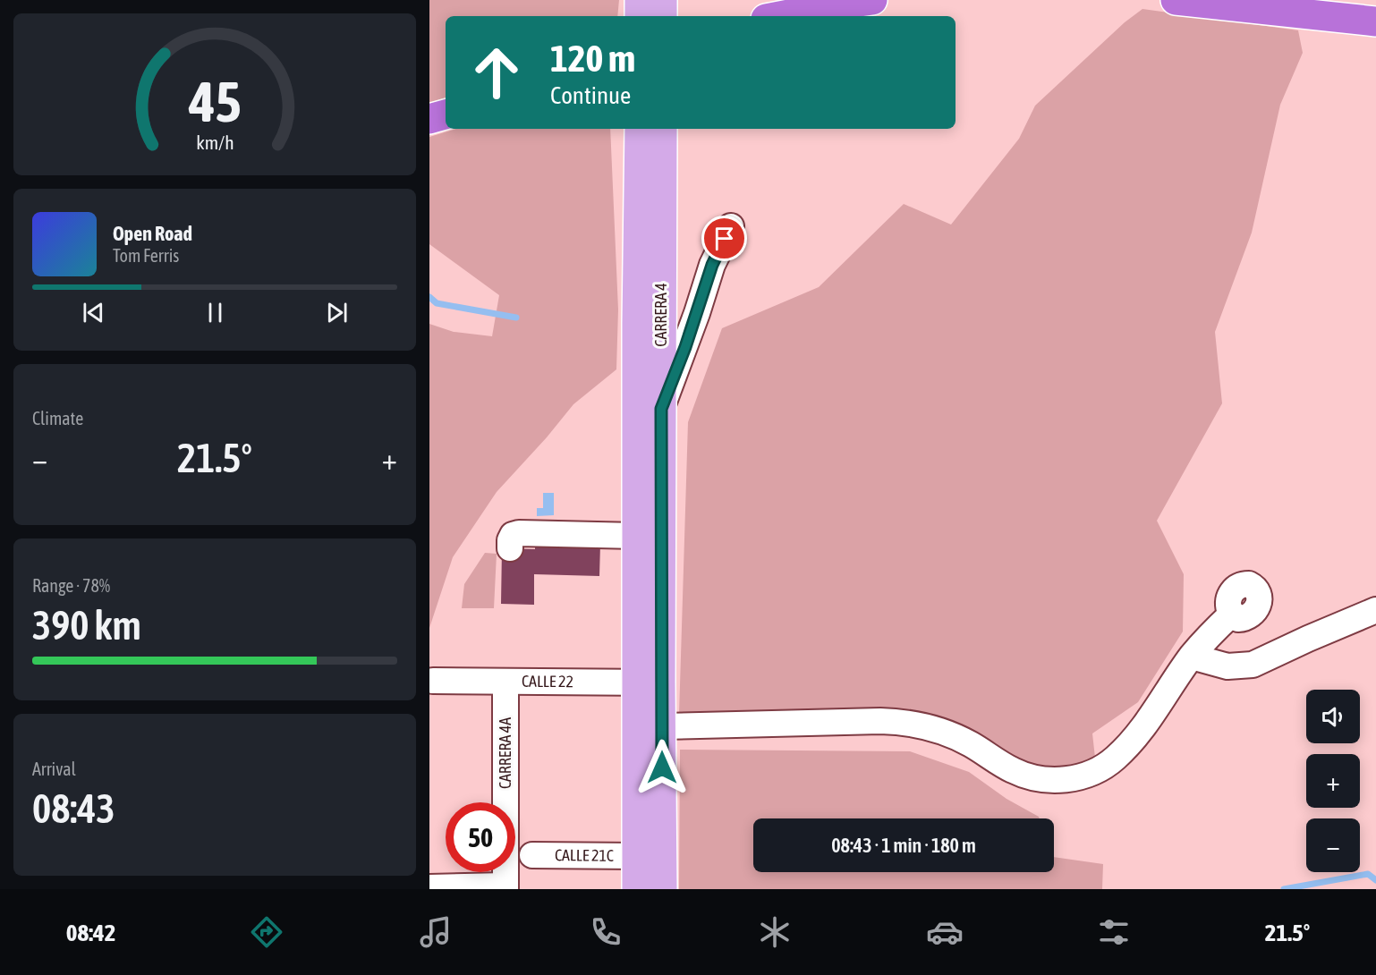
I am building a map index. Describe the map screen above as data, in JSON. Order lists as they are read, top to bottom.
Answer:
{
  "streets": {
    "main road": ["CARRERA 4"],
    "street": ["CALLE 22", "CARRERA 4A", "CALLE 21C"]
  },
  "crossings": [
    ["CARRERA 4", "CALLE 22"],
    ["CARRERA 4", "CALLE 21C"],
    ["CALLE 22", "CARRERA 4A"]
  ],
  "page": {
    "turn": ["120 m", "Continue"],
    "song": ["Open Road", "Tom Ferris"],
    "tile": [
      "Climate",
      ["Range · 78%", "390 km"],
      ["Arrival", "08:43"]
    ],
    "heat": ["−", "21.5°", "+"],
    "map_buttons": ["+", "−"],
    "limit": "50",
    "trip": "08:43 · 1 min · 180 m",
    "tabs": ["08:42", "21.5°"],
    "gauge": ["45", "km/h"]
  }
}
